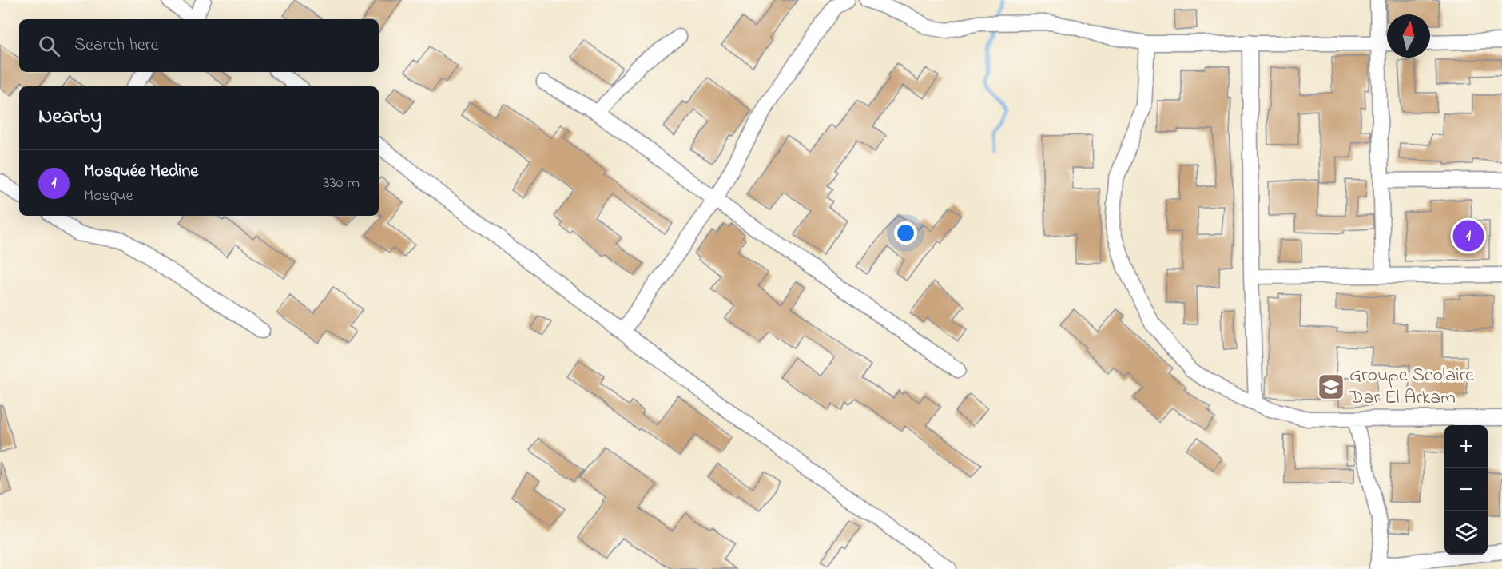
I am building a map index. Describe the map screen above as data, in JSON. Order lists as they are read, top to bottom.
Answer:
{
  "places": {
    "school or university": ["Groupe Scolaire Dar El Arkam"]
  },
  "north": "top",
  "page": {
    "search": "Search here",
    "heading": "Nearby",
    "list": [
      {
        "mark": "1",
        "name": "Mosquée Medine",
        "note": "Mosque",
        "value": "330 m"
      }
    ],
    "pins": "1",
    "map_buttons": ["+", "−"]
  }
}
